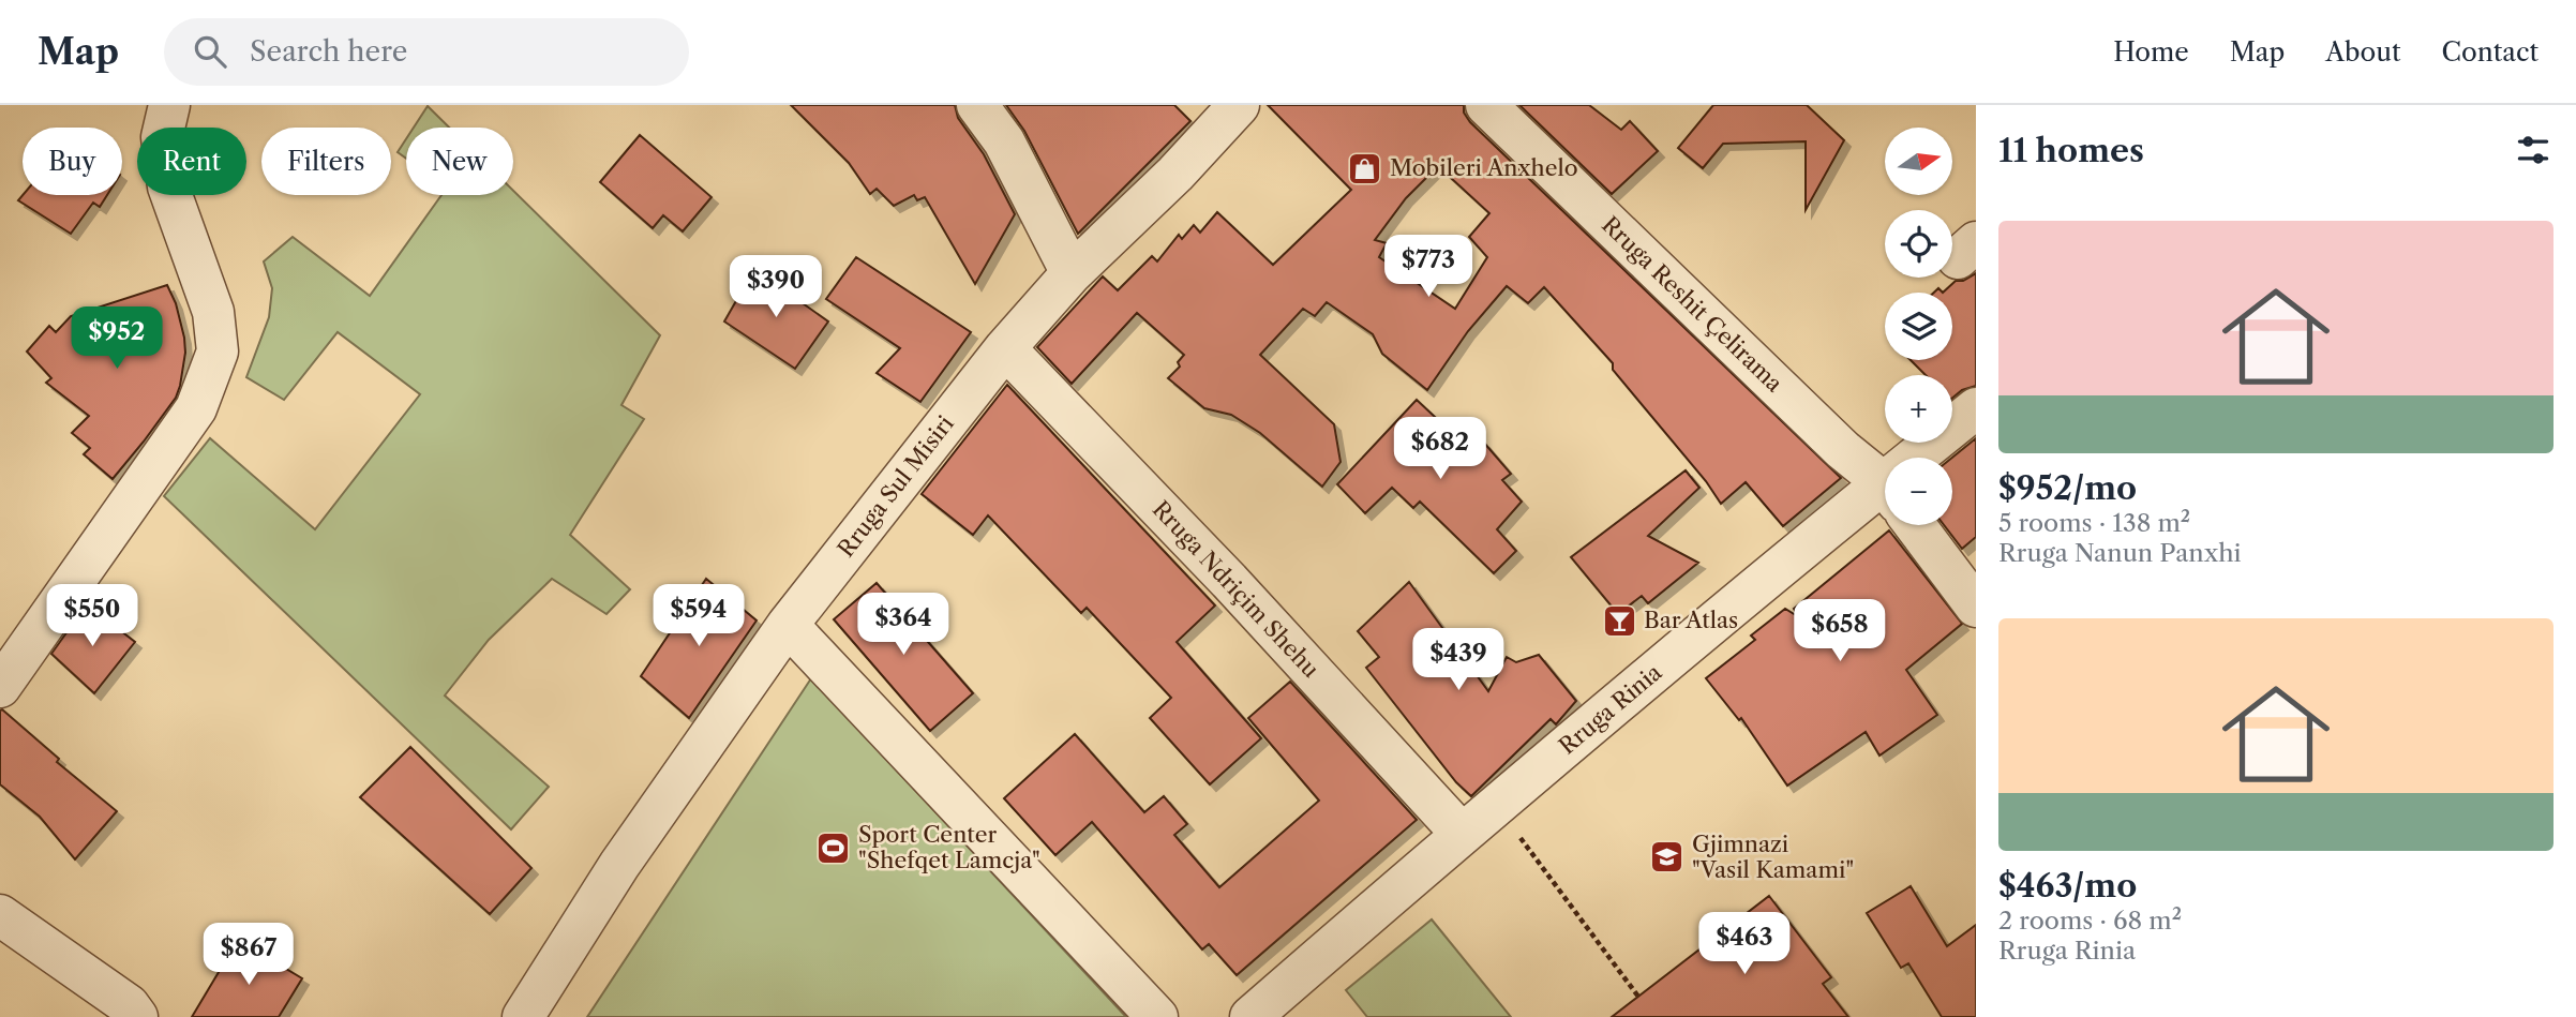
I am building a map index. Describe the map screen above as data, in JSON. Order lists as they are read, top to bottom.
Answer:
{
  "streets": {
    "street": [
      "Rruga Reshit Çelirama",
      "Rruga Sul Misiri",
      "Rruga Ndriçim Shehu",
      "Rruga Rinia"
    ]
  },
  "crossings": [
    ["Rruga Sul Misiri", "Rruga Ndriçim Shehu"],
    ["Rruga Ndriçim Shehu", "Rruga Rinia"]
  ],
  "places": {
    "shop": ["Mobileri Anxhelo"],
    "bar": ["Bar Atlas"],
    "sports": ["Sport Center \"Shefqet Lamcja\""],
    "school or university": ["Gjimnazi \"Vasil Kamami\""]
  },
  "north": "right",
  "page": {
    "header": "Map",
    "search": "Search here",
    "nav": [
      "Home",
      "Map",
      "About",
      "Contact"
    ],
    "heading": "11 homes",
    "map_buttons": ["+", "−"],
    "chip": [
      "Buy",
      "Rent",
      "Filters",
      "New"
    ],
    "list": [
      {
        "name": "$952/mo",
        "note": "5 rooms · 138 m² · Rruga Nanun Panxhi"
      },
      {
        "name": "$463/mo",
        "note": "2 rooms · 68 m² · Rruga Rinia"
      }
    ],
    "price": [
      "$773",
      "$390",
      "$952",
      "$682",
      "$550",
      "$594",
      "$364",
      "$658",
      "$439",
      "$463",
      "$867"
    ]
  }
}
